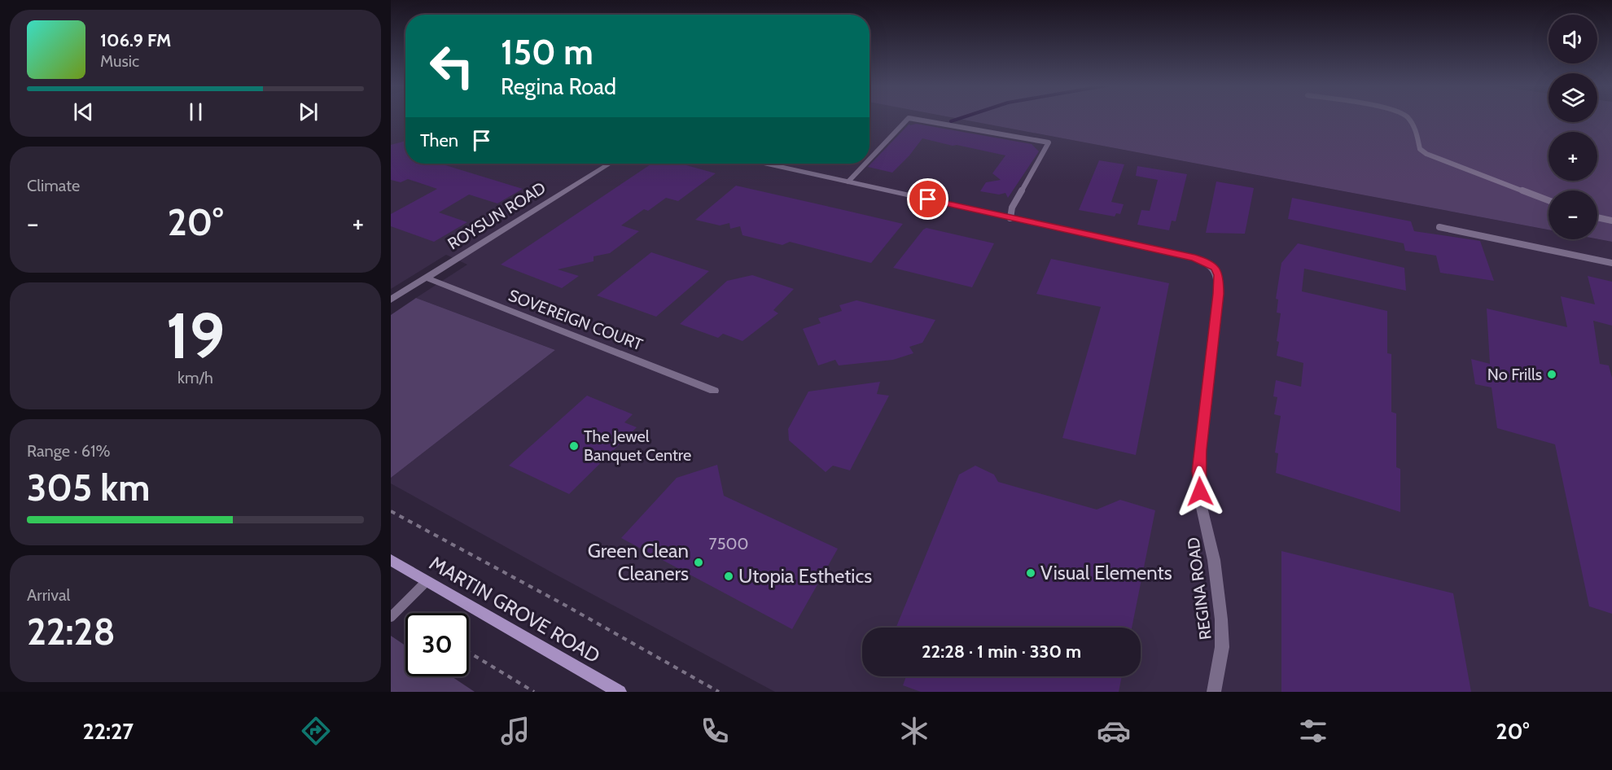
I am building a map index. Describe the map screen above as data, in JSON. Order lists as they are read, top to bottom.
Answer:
{
  "streets": {
    "main road": ["MARTIN GROVE ROAD"],
    "street": ["ROYSUN ROAD", "SOVEREIGN COURT", "REGINA ROAD"]
  },
  "crossings": [
    ["ROYSUN ROAD", "SOVEREIGN COURT"]
  ],
  "places": [
    "No Frills",
    "The Jewel Banquet Centre",
    "Green Clean Cleaners",
    "Visual Elements",
    "Utopia Esthetics"
  ],
  "house_numbers": ["7500"],
  "page": {
    "map_buttons": ["+", "−"],
    "turn": ["150 m", "Regina Road"],
    "song": ["106.9 FM", "Music"],
    "then": "Then",
    "tile": [
      "Climate",
      ["19", "km/h"],
      ["Range · 61%", "305 km"],
      ["Arrival", "22:28"]
    ],
    "heat": ["−", "20°", "+"],
    "limit": "30",
    "trip": "22:28 · 1 min · 330 m",
    "tabs": ["22:27", "20°"]
  }
}
